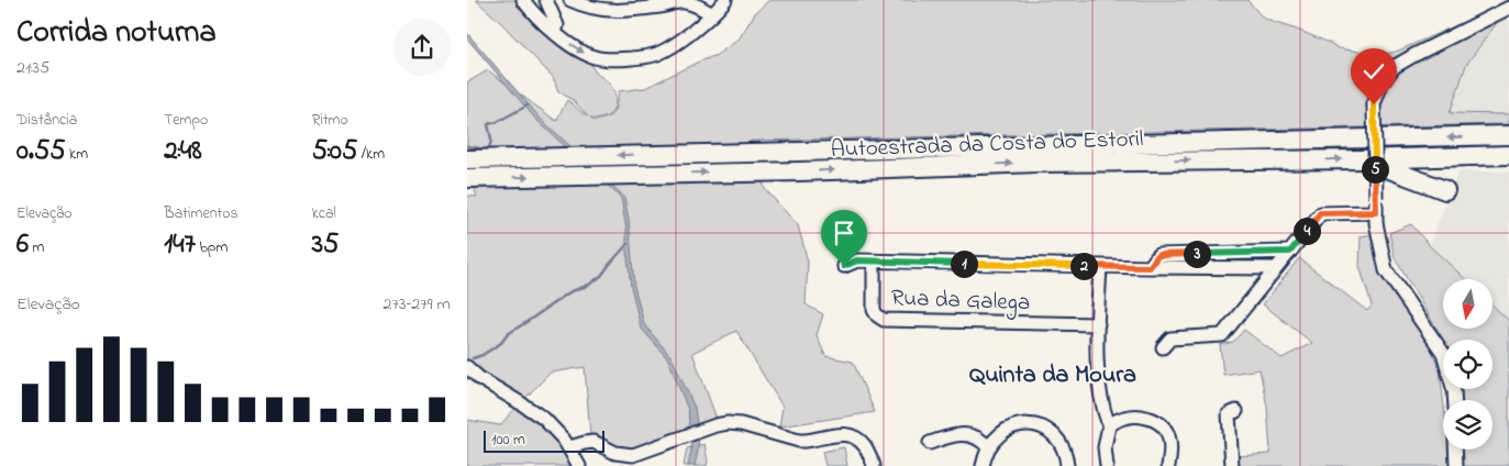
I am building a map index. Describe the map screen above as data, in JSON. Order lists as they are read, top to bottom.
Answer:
{
  "streets": {
    "highway": ["Autoestrada da Costa do Estoril"],
    "street": ["Rua da Galega"]
  },
  "districts": ["Quinta da Moura"],
  "scale_bar": "100 m",
  "north": "bottom",
  "page": {
    "heading": ["Corrida noturna", "21:35"],
    "stats": [
      ["Distância", "0.55 km"],
      ["Tempo", "2:48"],
      ["Ritmo", "5:05 /km"],
      ["Elevação", "6 m"],
      ["Batimentos", "147 bpm"],
      ["kcal", "35"]
    ],
    "pins": [
      "5",
      "4",
      "3",
      "1",
      "2"
    ],
    "chart": ["Elevação", "273–279 m"],
    "scale": "100 m"
  }
}
